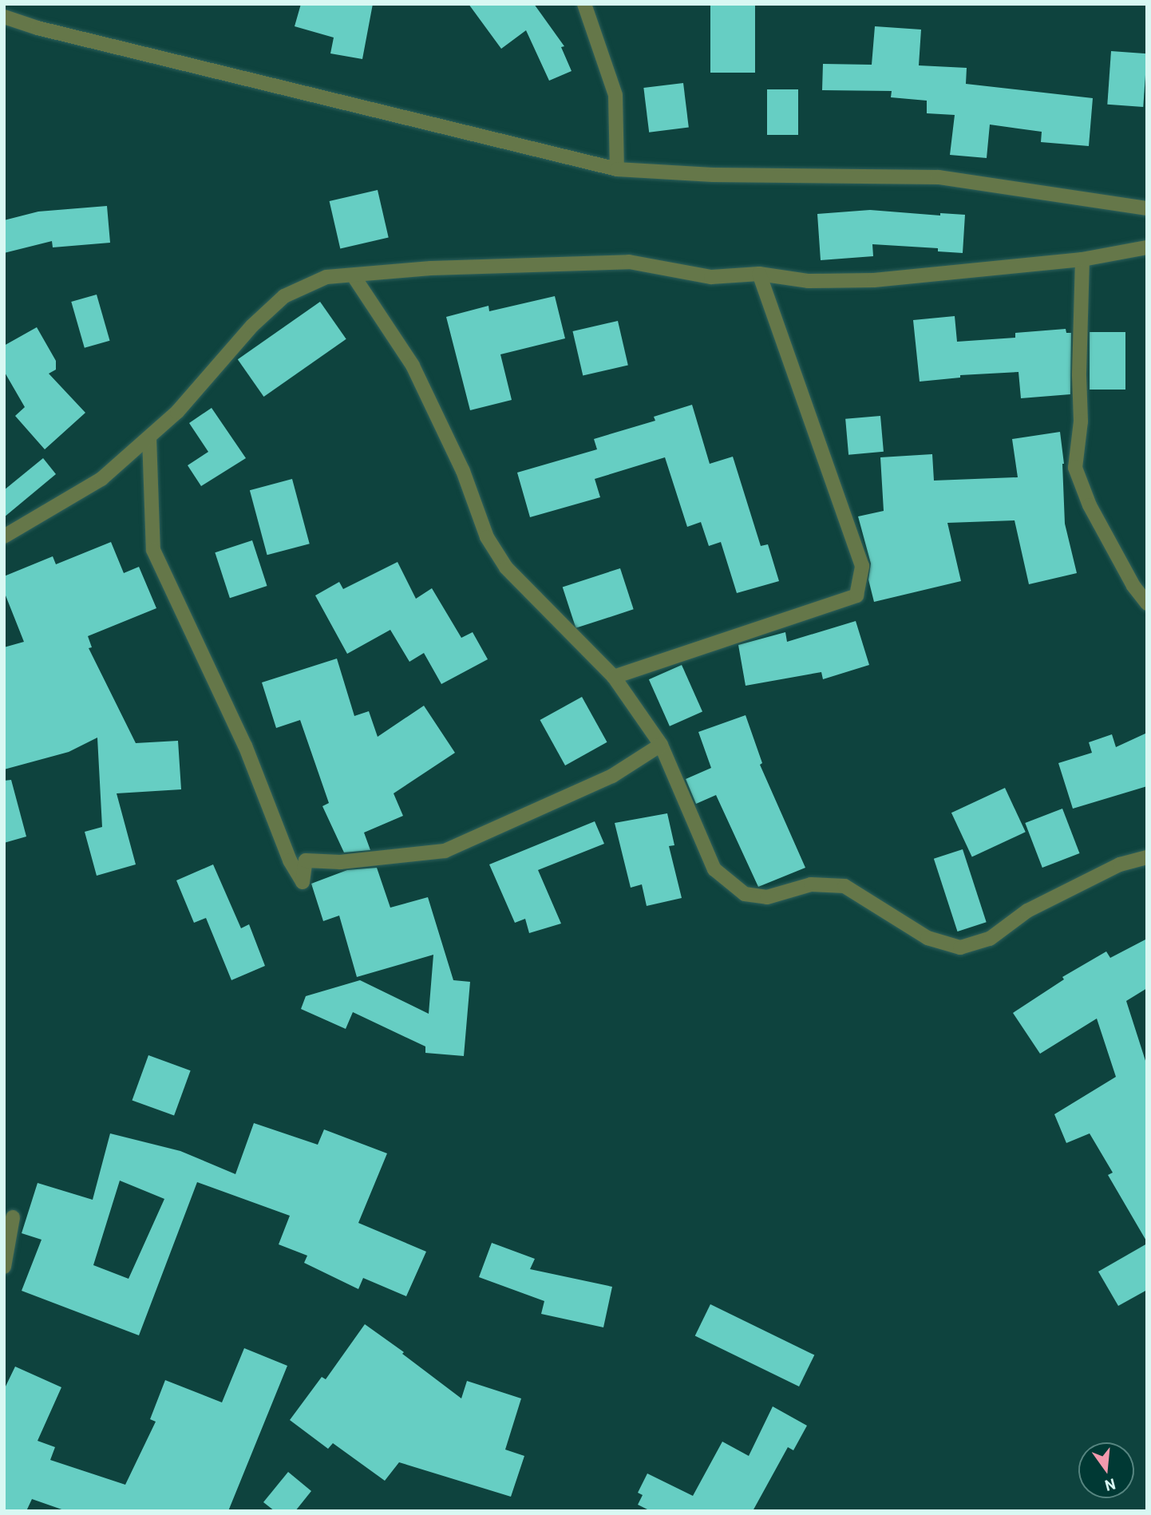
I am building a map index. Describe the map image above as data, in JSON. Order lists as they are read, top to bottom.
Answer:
{
  "north": "bottom"
}
